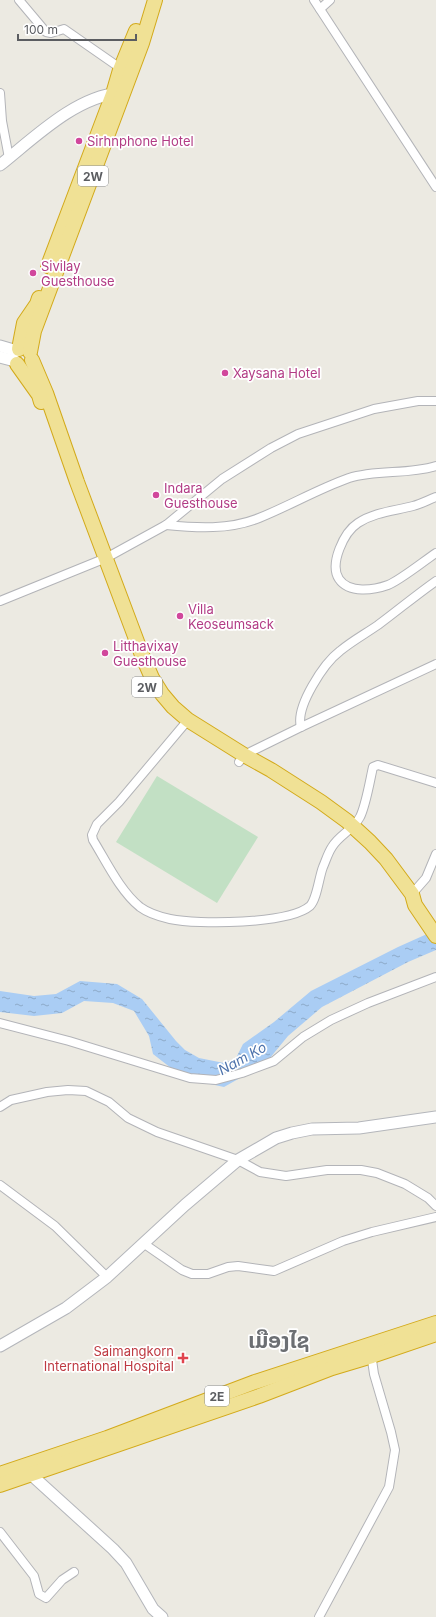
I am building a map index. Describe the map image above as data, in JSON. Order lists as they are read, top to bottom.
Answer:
{
  "streets": {
    "highway": ["2W", "2E"]
  },
  "districts": ["ເມືອງໄຊ"],
  "water": ["Nam Ko"],
  "places": {
    "other": [
      "Sirhnphone Hotel",
      "Sivilay Guesthouse",
      "Xaysana Hotel",
      "Indara Guesthouse",
      "Villa Keoseumsack",
      "Litthavixay Guesthouse"
    ],
    "health": ["Saimangkorn International Hospital"]
  },
  "scale_bar": "100 m"
}
